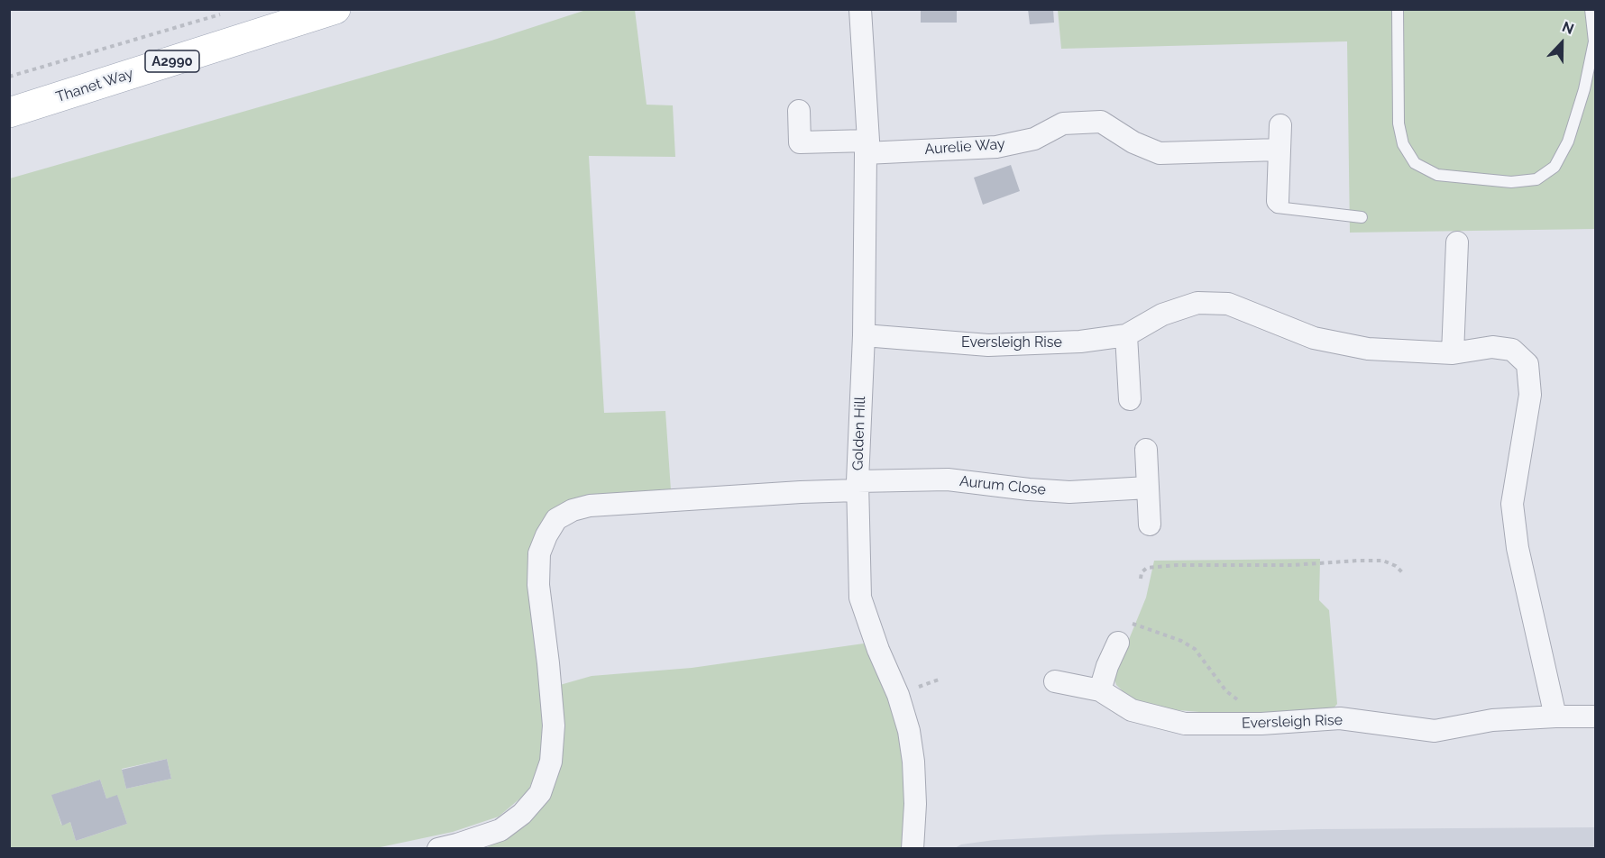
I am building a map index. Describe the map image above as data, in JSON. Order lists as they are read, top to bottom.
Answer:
{
  "streets": {
    "main road": ["A2990", "Thanet Way"],
    "street": [
      "Aurelie Way",
      "Eversleigh Rise",
      "Golden Hill",
      "Aurum Close"
    ]
  },
  "crossings": [
    ["Aurelie Way", "Golden Hill"],
    ["Eversleigh Rise", "Golden Hill"],
    ["Golden Hill", "Aurum Close"]
  ],
  "north": "top"
}
